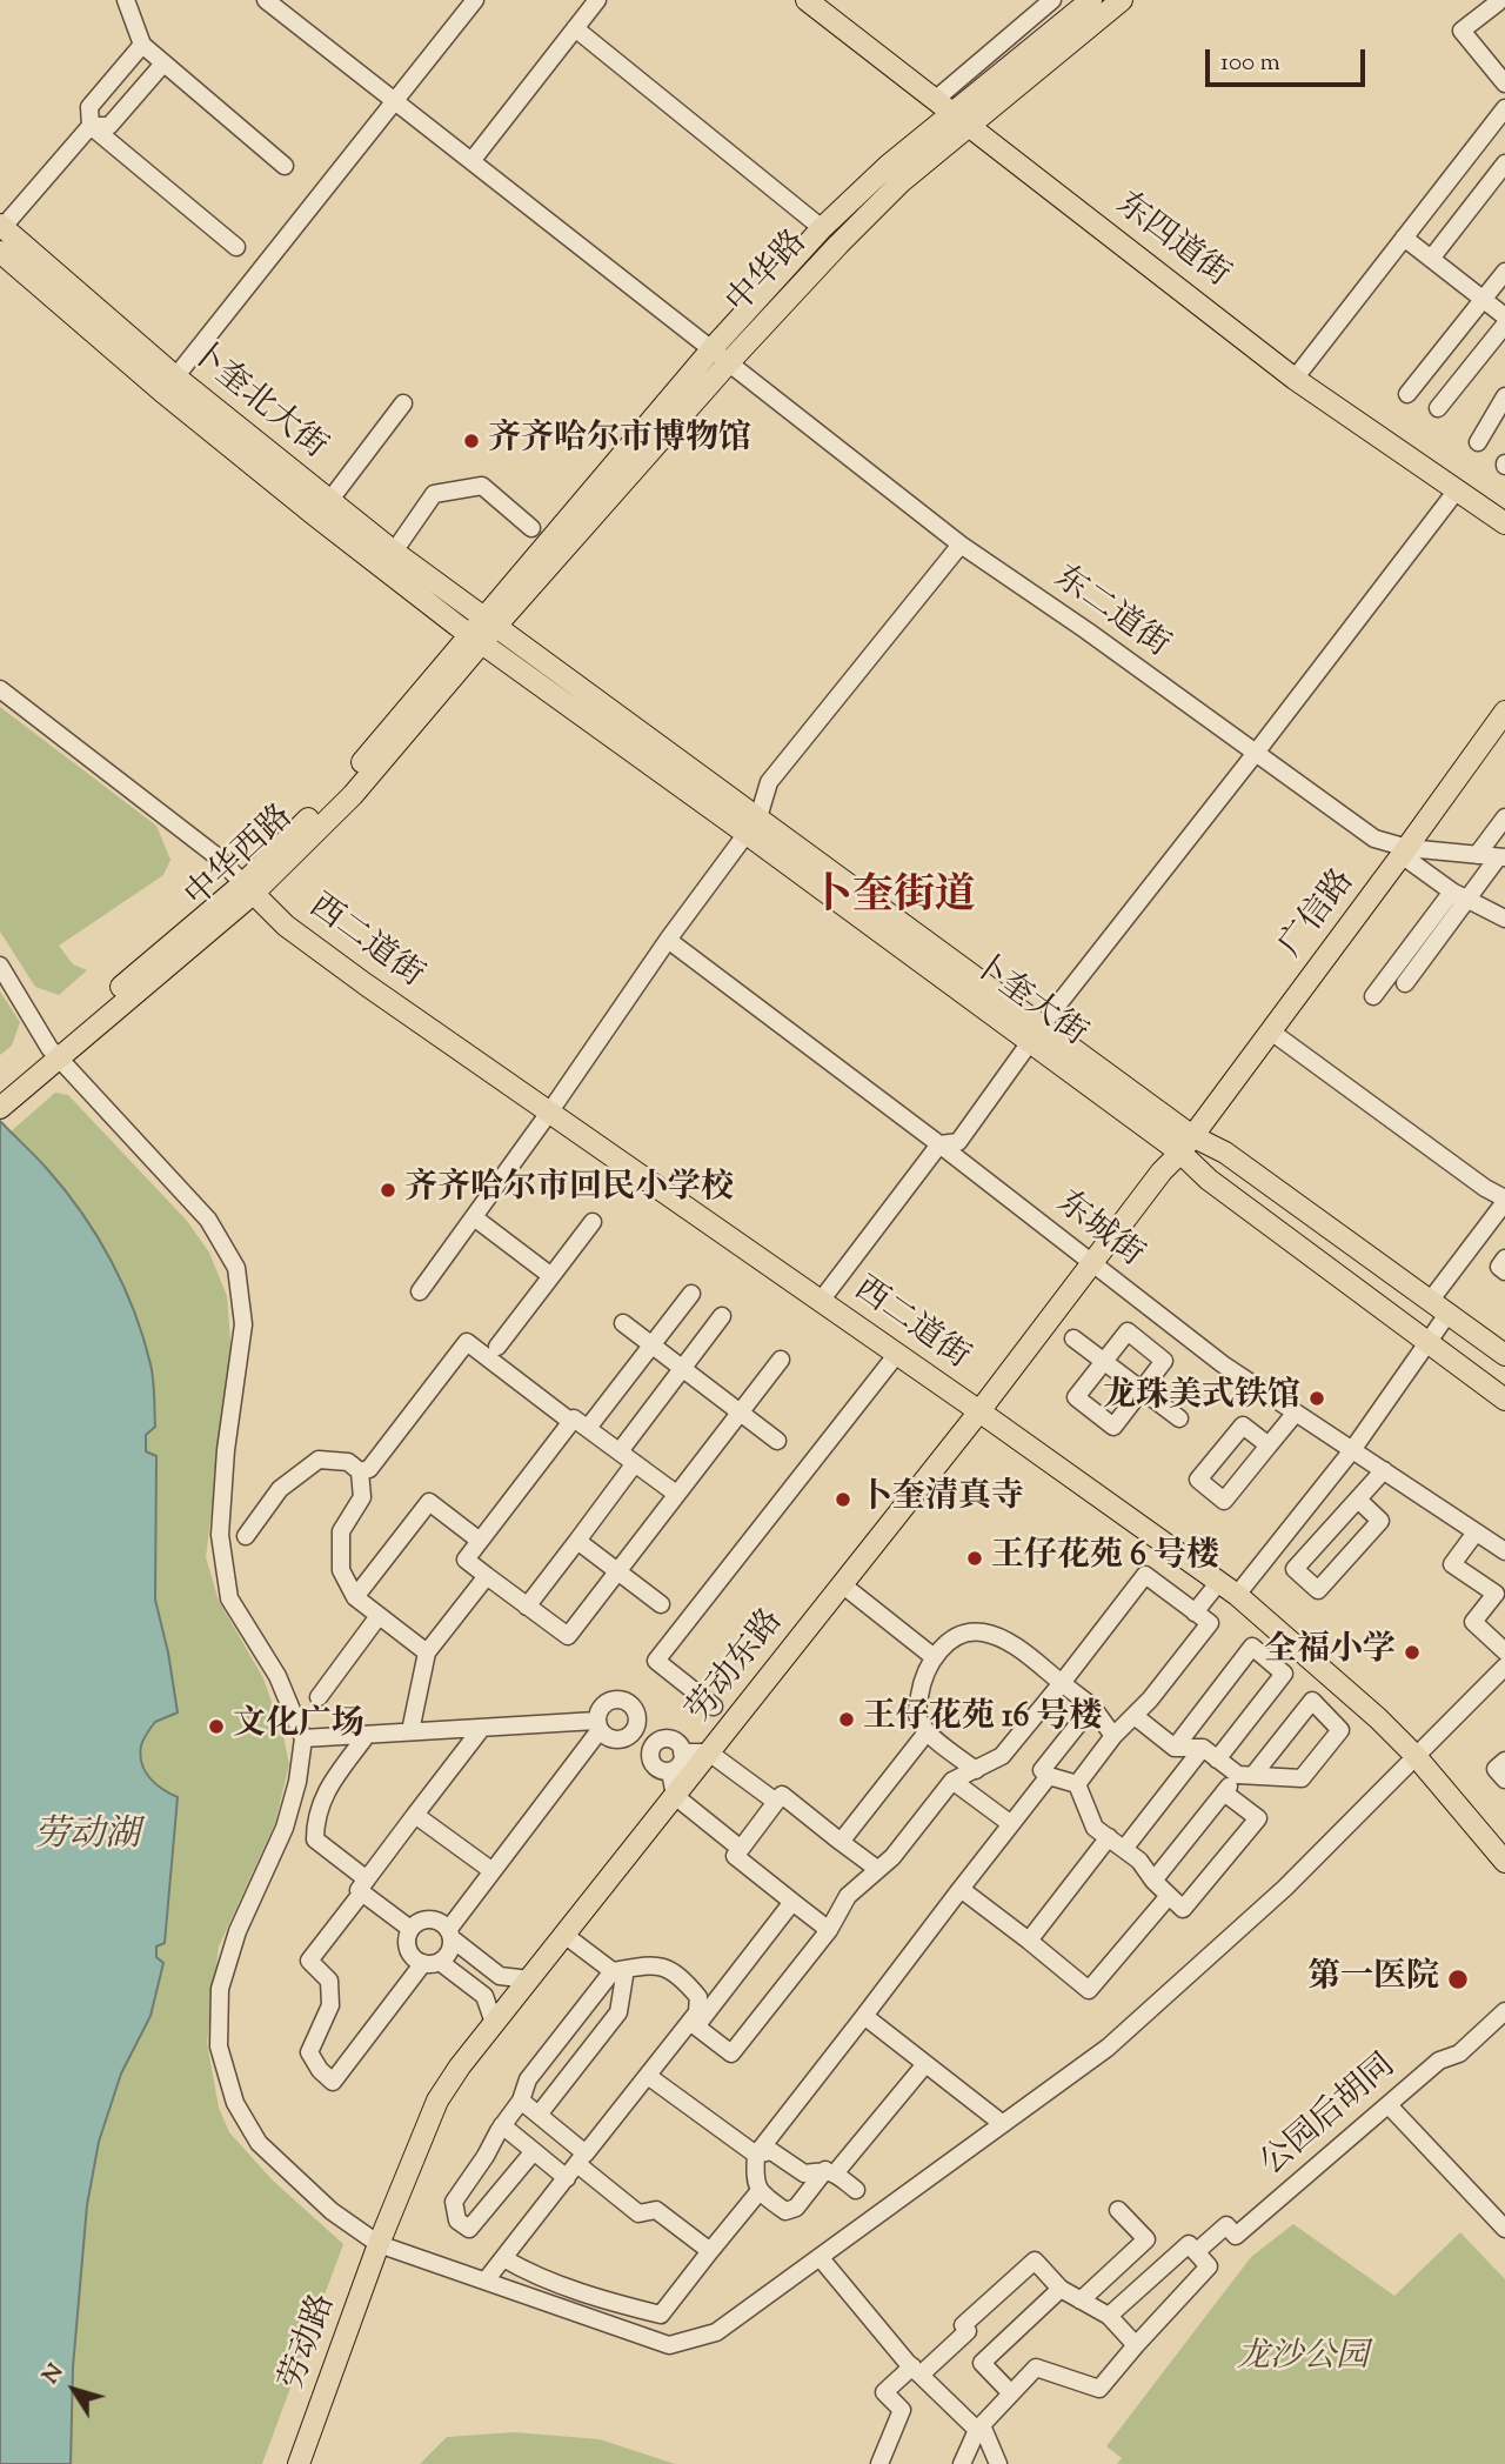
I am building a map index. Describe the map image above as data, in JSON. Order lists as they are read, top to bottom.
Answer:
{
  "streets": {
    "main road": [
      "东四道街",
      "中华路",
      "卜奎北大街",
      "中华西路",
      "广信路",
      "西二道街",
      "卜奎大街",
      "劳动东路",
      "劳动路"
    ],
    "street": ["东二道街", "东城街", "公园后胡同"]
  },
  "crossings": [
    ["东四道街", "中华路"],
    ["中华路", "卜奎北大街"],
    ["中华路", "东二道街"],
    ["中华路", "中华西路"],
    ["中华路", "卜奎大街"],
    ["卜奎北大街", "中华西路"],
    ["卜奎北大街", "卜奎大街"],
    ["东二道街", "广信路"],
    ["中华西路", "西二道街"],
    ["中华西路", "卜奎大街"],
    ["广信路", "卜奎大街"],
    ["广信路", "劳动东路"],
    ["西二道街", "劳动东路"],
    ["卜奎大街", "劳动东路"],
    ["东城街", "劳动东路"],
    ["劳动东路", "劳动路"]
  ],
  "districts": ["卜奎街道"],
  "water": ["劳动湖"],
  "parks": ["龙沙公园"],
  "places": [
    "齐齐哈尔市博物馆",
    "齐齐哈尔市回民小学校",
    "龙珠美式铁馆",
    "卜奎清真寺",
    "王仔花苑 6 号楼",
    "全福小学",
    "王仔花苑 16 号楼",
    "文化广场",
    "第一医院"
  ],
  "scale_bar": "100 m",
  "north": "top left"
}
